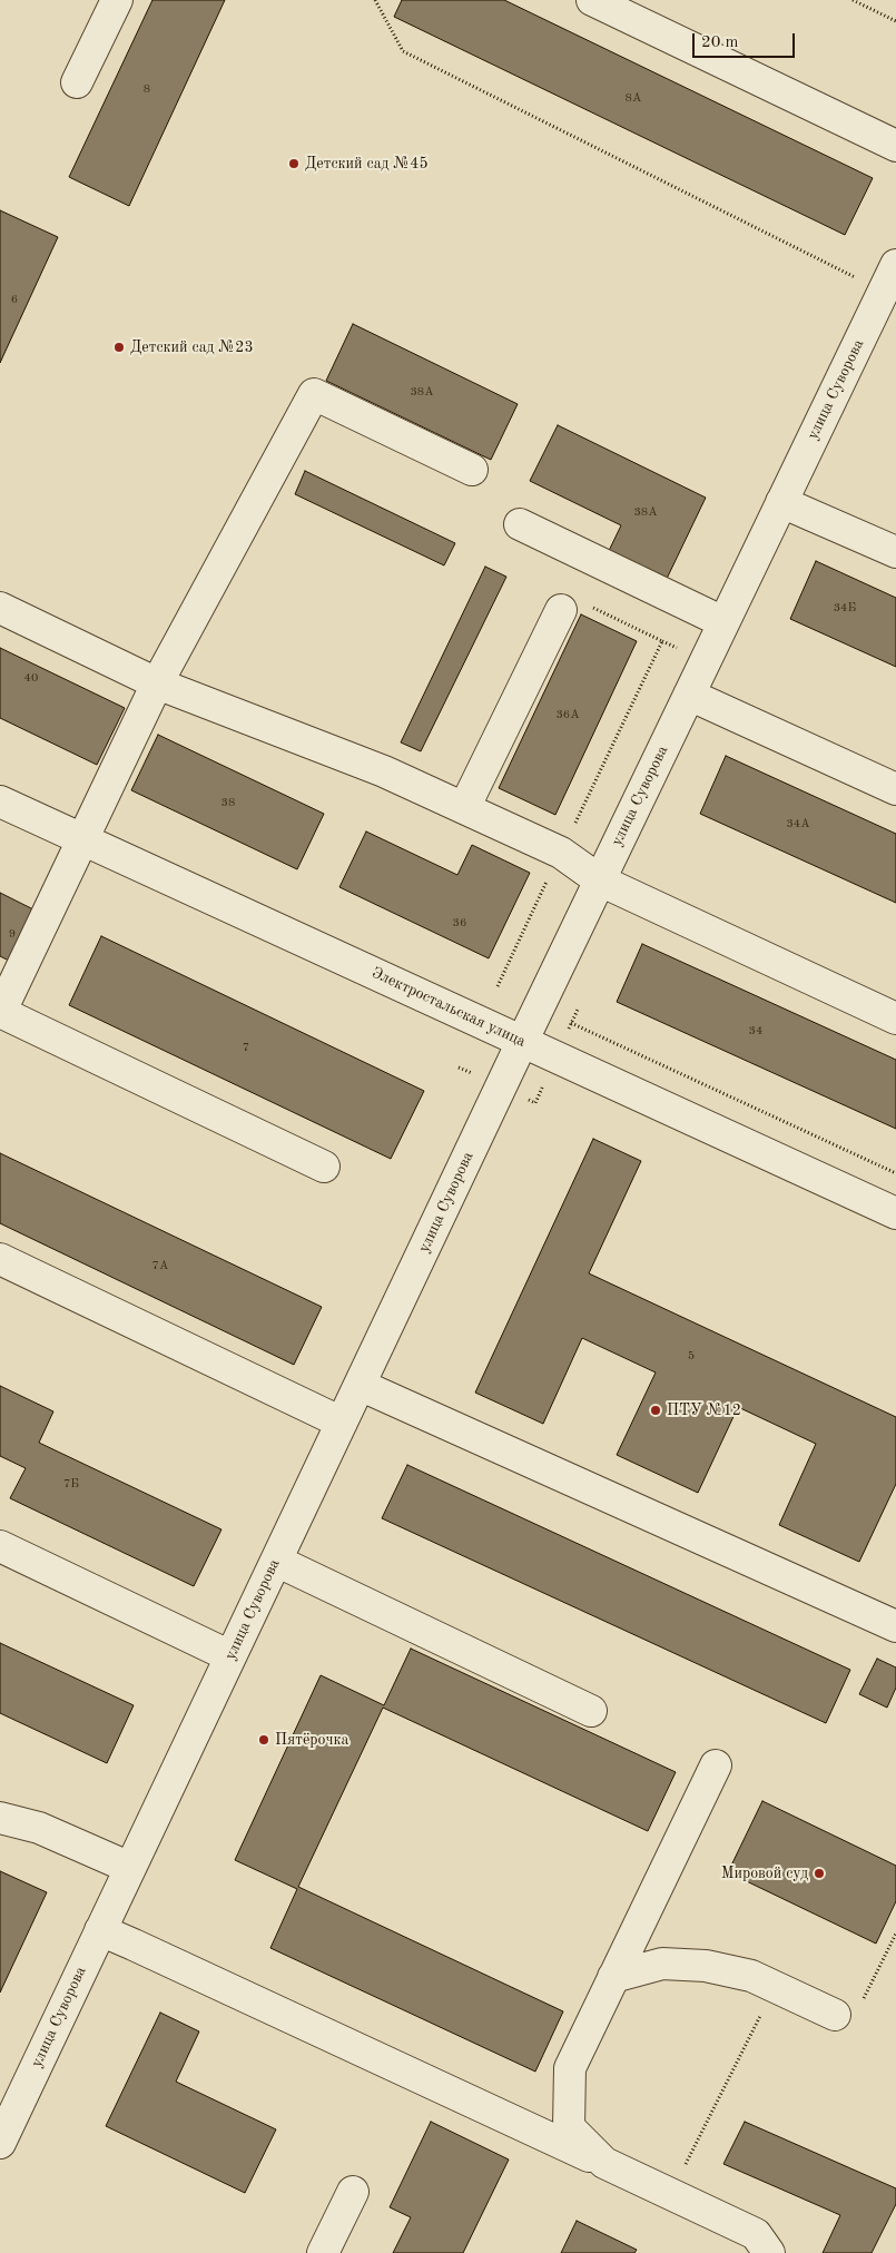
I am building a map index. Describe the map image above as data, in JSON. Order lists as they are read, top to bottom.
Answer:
{
  "streets": {
    "street": ["улица Суворова", "Электростальская улица"]
  },
  "crossings": [
    ["улица Суворова", "Электростальская улица"]
  ],
  "places": [
    "Детский сад №45",
    "Детский сад №23",
    "ПТУ №12",
    "Пятёрочка",
    "Мировой суд"
  ],
  "house_numbers": [
    "8",
    "8А",
    "6",
    "38А",
    "38А",
    "34Б",
    "40",
    "36А",
    "38",
    "34А",
    "36",
    "9",
    "34",
    "7",
    "7А",
    "5",
    "7Б"
  ],
  "scale_bar": "20 m"
}
